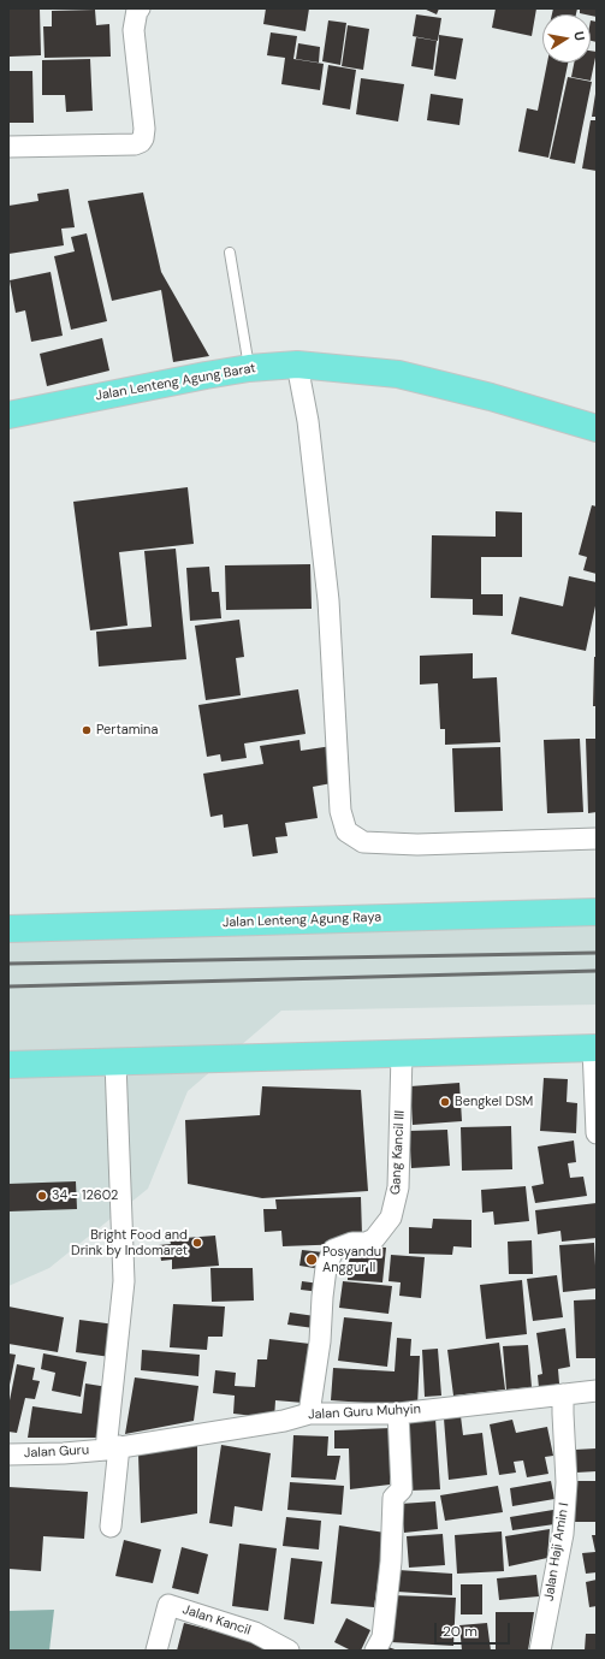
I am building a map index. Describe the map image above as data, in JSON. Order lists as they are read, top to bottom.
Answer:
{
  "streets": {
    "main road": ["Jalan Lenteng Agung Barat", "Jalan Lenteng Agung Raya"],
    "street": [
      "Gang Kancil III",
      "Jalan Guru Muhyin",
      "Jalan Guru",
      "Jalan Haji Amin I",
      "Jalan Kancil"
    ]
  },
  "crossings": [
    ["Gang Kancil III", "Jalan Guru Muhyin"],
    ["Jalan Guru Muhyin", "Jalan Guru"],
    ["Jalan Guru Muhyin", "Jalan Haji Amin I"]
  ],
  "places": [
    "Pertamina",
    "Bengkel DSM",
    "34 - 12602",
    "Bright Food and Drink by Indomaret",
    "Posyandu Anggur II"
  ],
  "scale_bar": "20 m",
  "north": "right"
}
